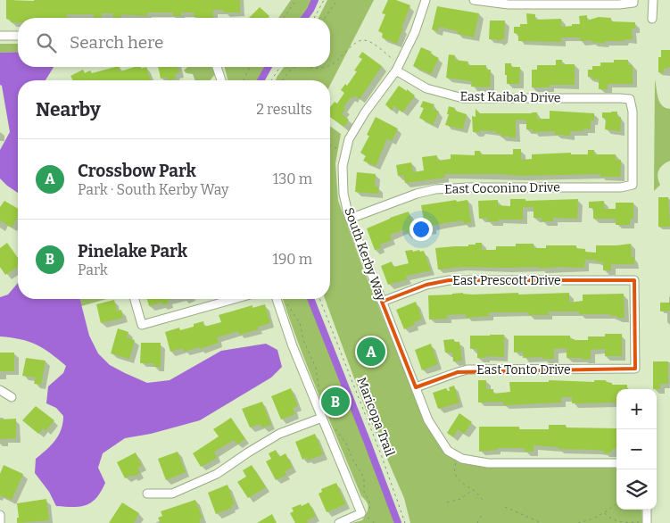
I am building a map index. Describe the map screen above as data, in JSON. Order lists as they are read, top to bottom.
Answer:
{
  "streets": {
    "street": [
      "East Kaibab Drive",
      "East Coconino Drive",
      "South Kerby Way",
      "East Prescott Drive",
      "East Tonto Drive"
    ],
    "path": ["Maricopa Trail"]
  },
  "crossings": [
    ["East Kaibab Drive", "East Coconino Drive"],
    ["East Kaibab Drive", "South Kerby Way"],
    ["East Coconino Drive", "South Kerby Way"],
    ["South Kerby Way", "East Prescott Drive"],
    ["South Kerby Way", "East Tonto Drive"],
    ["East Prescott Drive", "East Tonto Drive"]
  ],
  "page": {
    "search": "Search here",
    "heading": ["Nearby", "2 results"],
    "list": [
      {
        "mark": "A",
        "name": "Crossbow Park",
        "note": "Park · South Kerby Way",
        "value": "130 m"
      },
      {
        "mark": "B",
        "name": "Pinelake Park",
        "note": "Park",
        "value": "190 m"
      }
    ],
    "pins": ["A", "B"],
    "map_buttons": ["+", "−"]
  }
}
